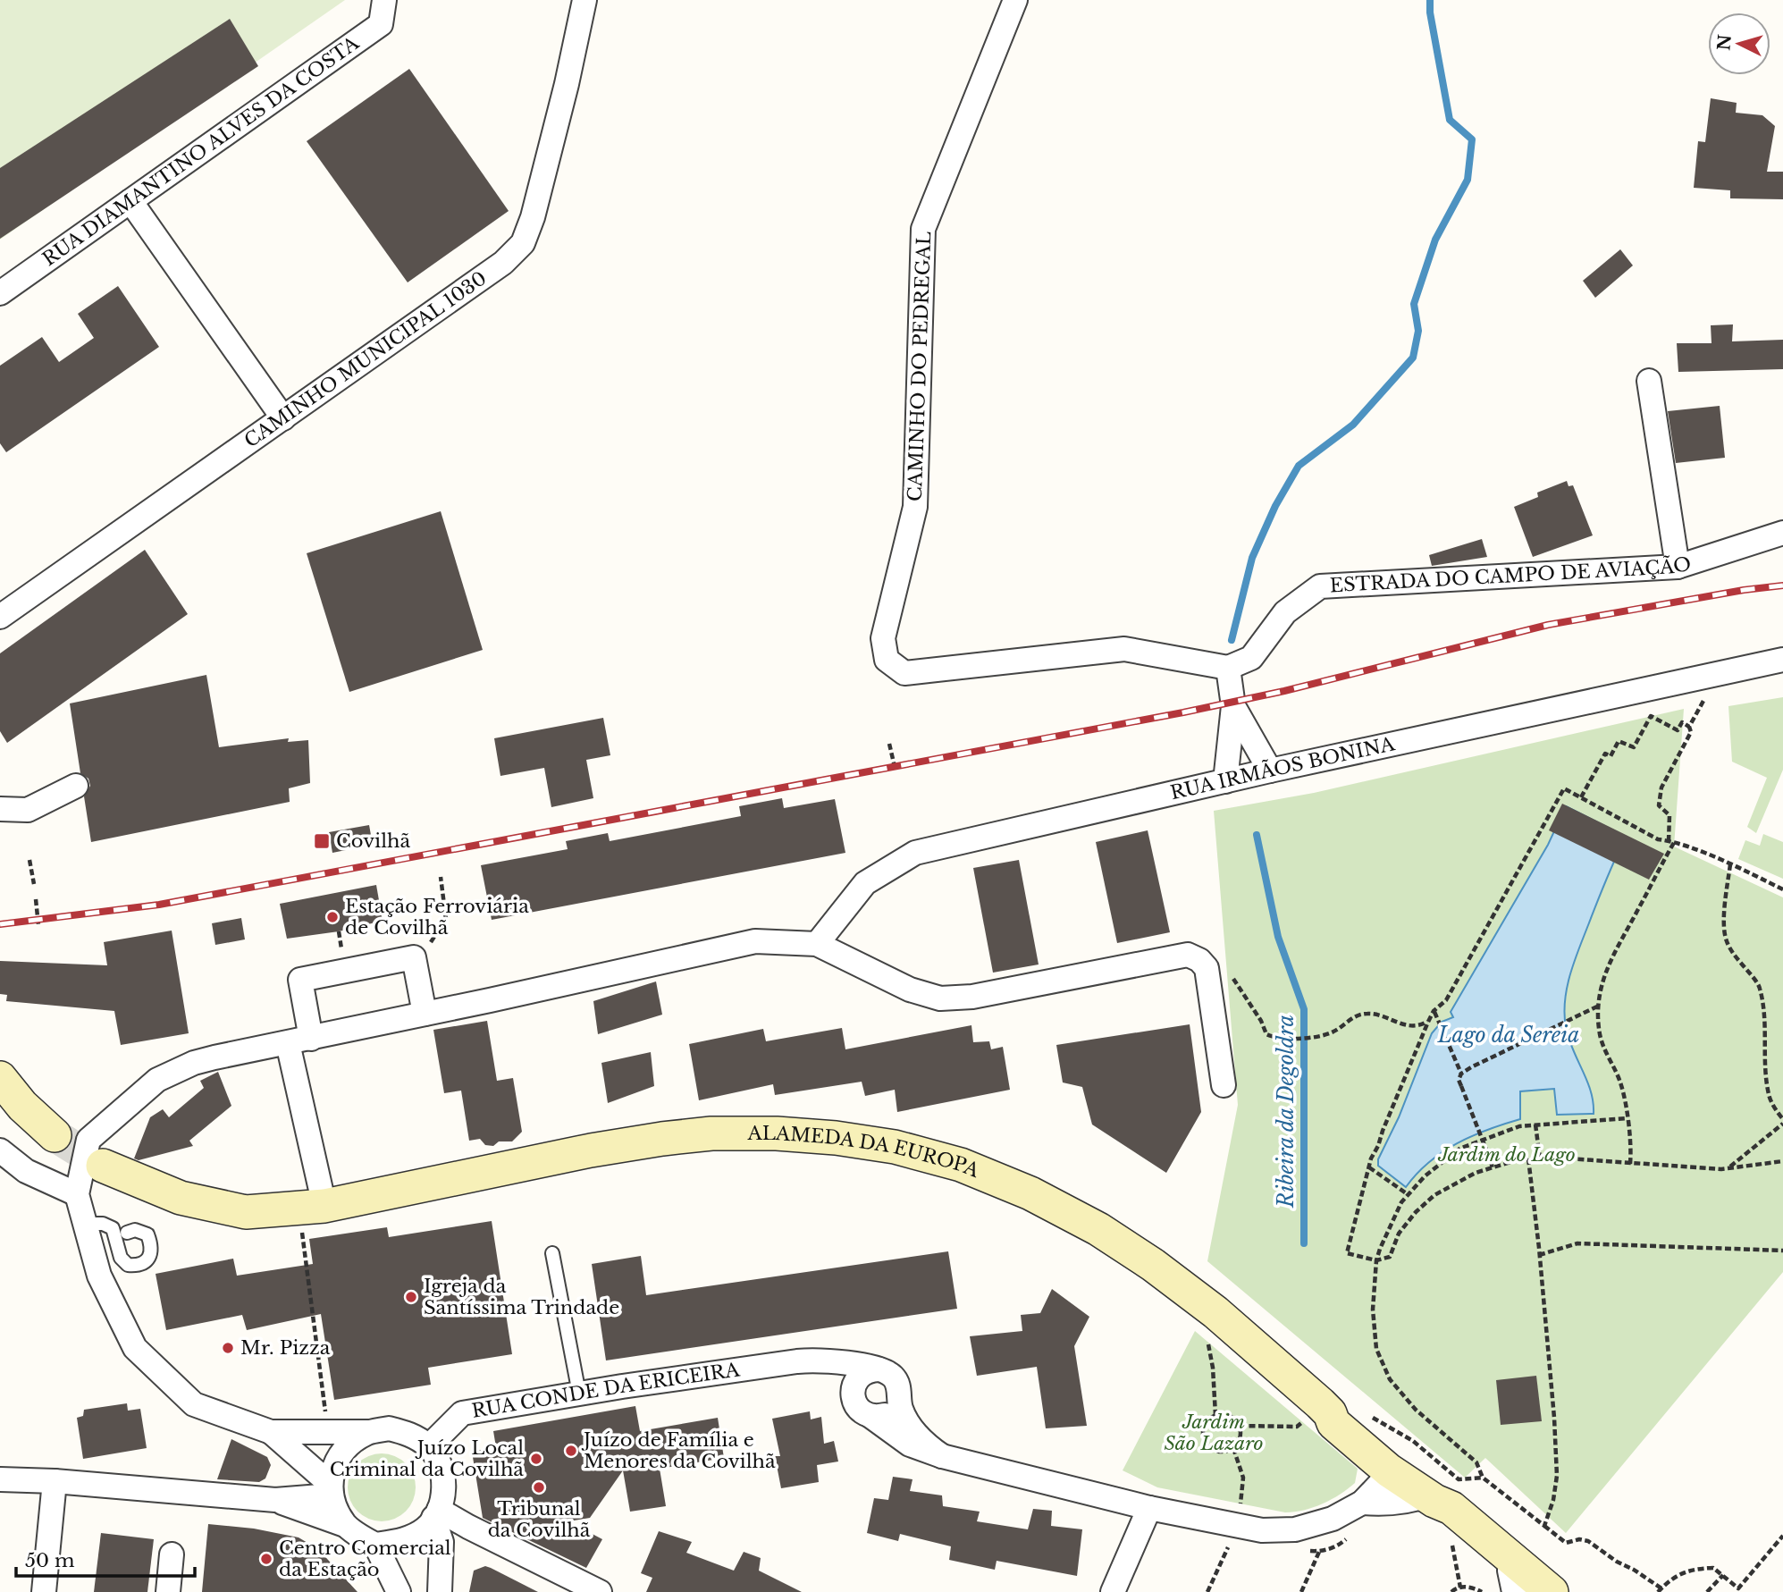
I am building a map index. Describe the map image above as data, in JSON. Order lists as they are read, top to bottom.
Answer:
{
  "streets": {
    "main road": ["ALAMEDA DA EUROPA"],
    "street": [
      "RUA DIAMANTINO ALVES DA COSTA",
      "CAMINHO MUNICIPAL 1030",
      "CAMINHO DO PEDREGAL",
      "ESTRADA DO CAMPO DE AVIAÇÃO",
      "RUA IRMÃOS BONINA",
      "RUA CONDE DA ERICEIRA"
    ]
  },
  "crossings": [
    ["CAMINHO DO PEDREGAL", "ESTRADA DO CAMPO DE AVIAÇÃO"]
  ],
  "water": ["Lago da Sereia", "Ribeira da Degoldra"],
  "parks": ["Jardim do Lago", "Jardim São Lazaro"],
  "places": {
    "transit": ["Covilhã"],
    "other": [
      "Estação Ferroviária de Covilhã",
      "Igreja da Santíssima Trindade",
      "Mr. Pizza",
      "Juízo de Família e Menores da Covilhã",
      "Juízo Local Criminal da Covilhã",
      "Tribunal da Covilhã",
      "Centro Comercial da Estação"
    ]
  },
  "scale_bar": "50 m",
  "north": "left"
}
